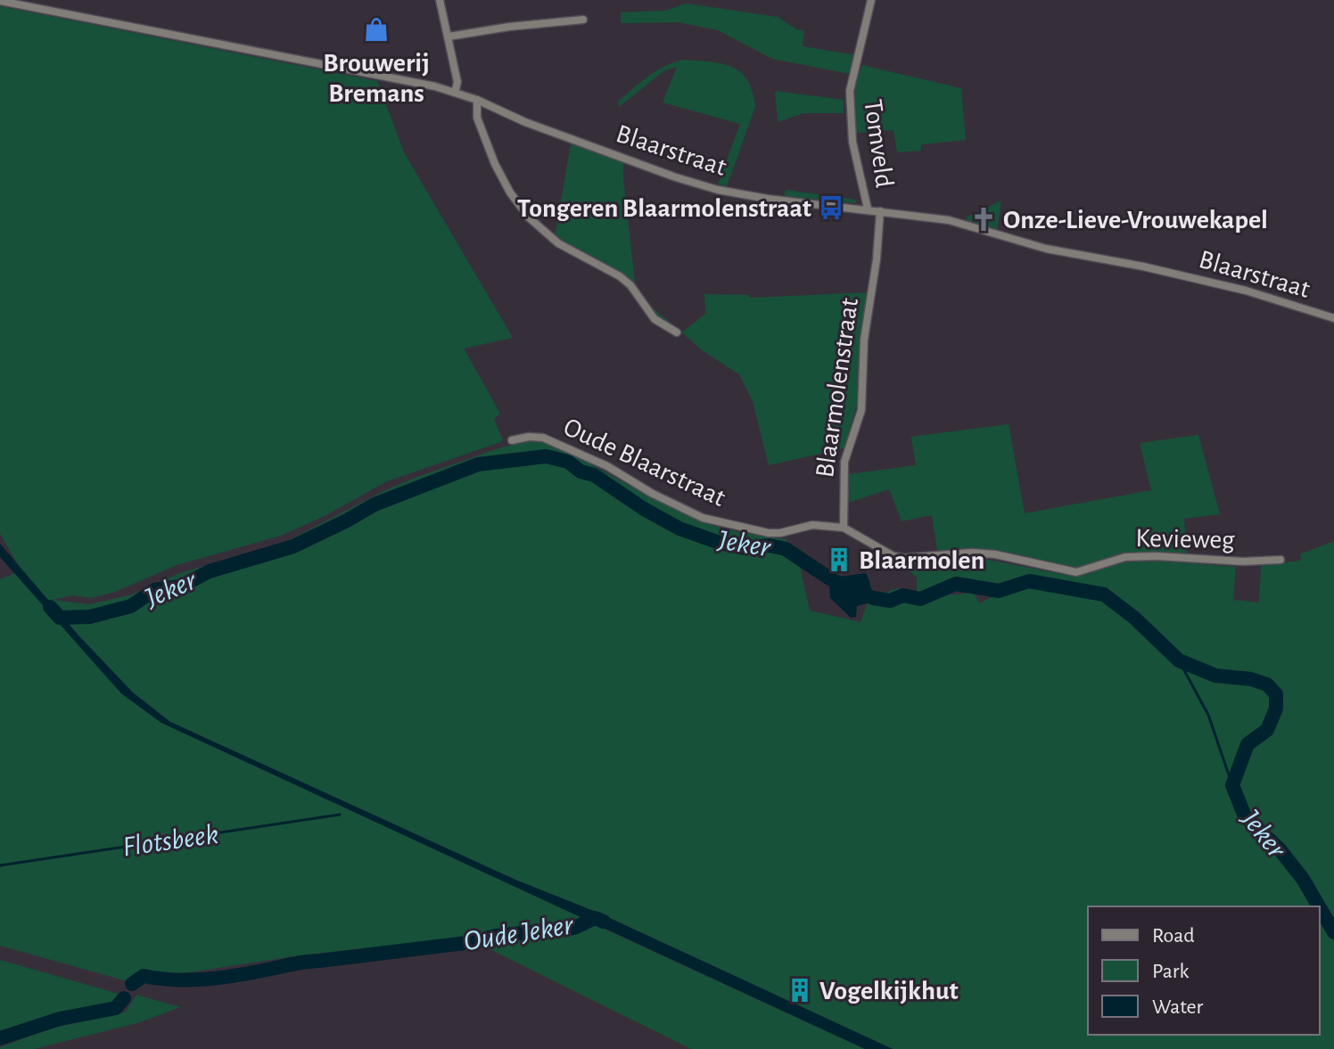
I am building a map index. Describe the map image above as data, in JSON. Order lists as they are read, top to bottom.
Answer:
{
  "streets": {
    "street": [
      "Tomveld",
      "Blaarstraat",
      "Blaarmolenstraat",
      "Oude Blaarstraat",
      "Kevieweg"
    ]
  },
  "crossings": [
    ["Tomveld", "Blaarstraat"],
    ["Blaarstraat", "Blaarmolenstraat"],
    ["Blaarmolenstraat", "Oude Blaarstraat"],
    ["Blaarmolenstraat", "Kevieweg"],
    ["Oude Blaarstraat", "Kevieweg"]
  ],
  "water": ["Jeker", "Flotsbeek", "Oude Jeker"],
  "places": {
    "shop": ["Brouwerij Bremans"],
    "bus stop": ["Tongeren Blaarmolenstraat"],
    "church": ["Onze-Lieve-Vrouwekapel"],
    "building": ["Blaarmolen", "Vogelkijkhut"]
  },
  "legend": ["Road", "Park", "Water"]
}
